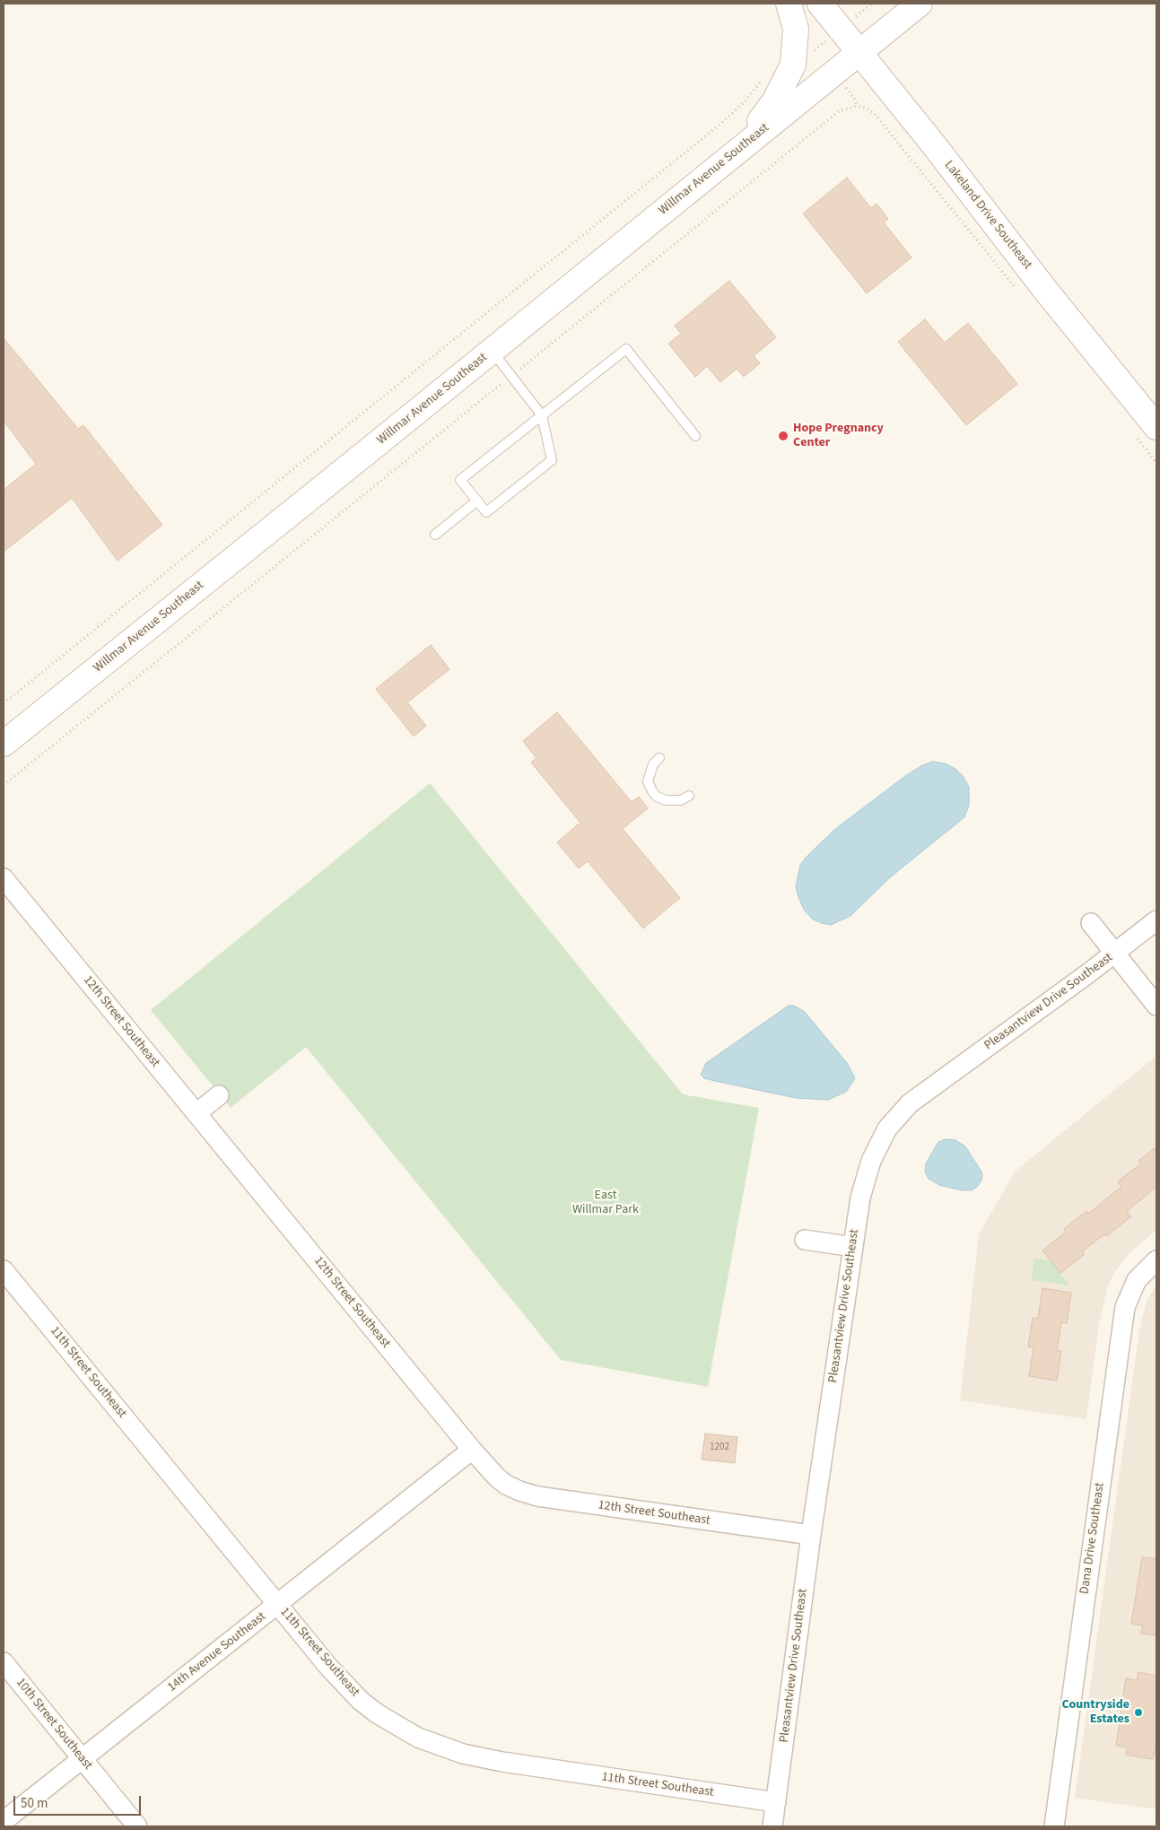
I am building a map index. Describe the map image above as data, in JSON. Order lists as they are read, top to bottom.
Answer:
{
  "streets": {
    "main road": ["Willmar Avenue Southeast", "Lakeland Drive Southeast"],
    "street": [
      "Pleasantview Drive Southeast",
      "12th Street Southeast",
      "11th Street Southeast",
      "Dana Drive Southeast",
      "14th Avenue Southeast",
      "10th Street Southeast"
    ]
  },
  "crossings": [
    ["Willmar Avenue Southeast", "Lakeland Drive Southeast"],
    ["Pleasantview Drive Southeast", "12th Street Southeast"],
    ["Pleasantview Drive Southeast", "11th Street Southeast"],
    ["12th Street Southeast", "14th Avenue Southeast"],
    ["11th Street Southeast", "14th Avenue Southeast"],
    ["14th Avenue Southeast", "10th Street Southeast"]
  ],
  "parks": ["East Willmar Park"],
  "places": ["Hope Pregnancy Center", "Countryside Estates"],
  "house_numbers": ["1202"],
  "scale_bar": "50 m"
}
